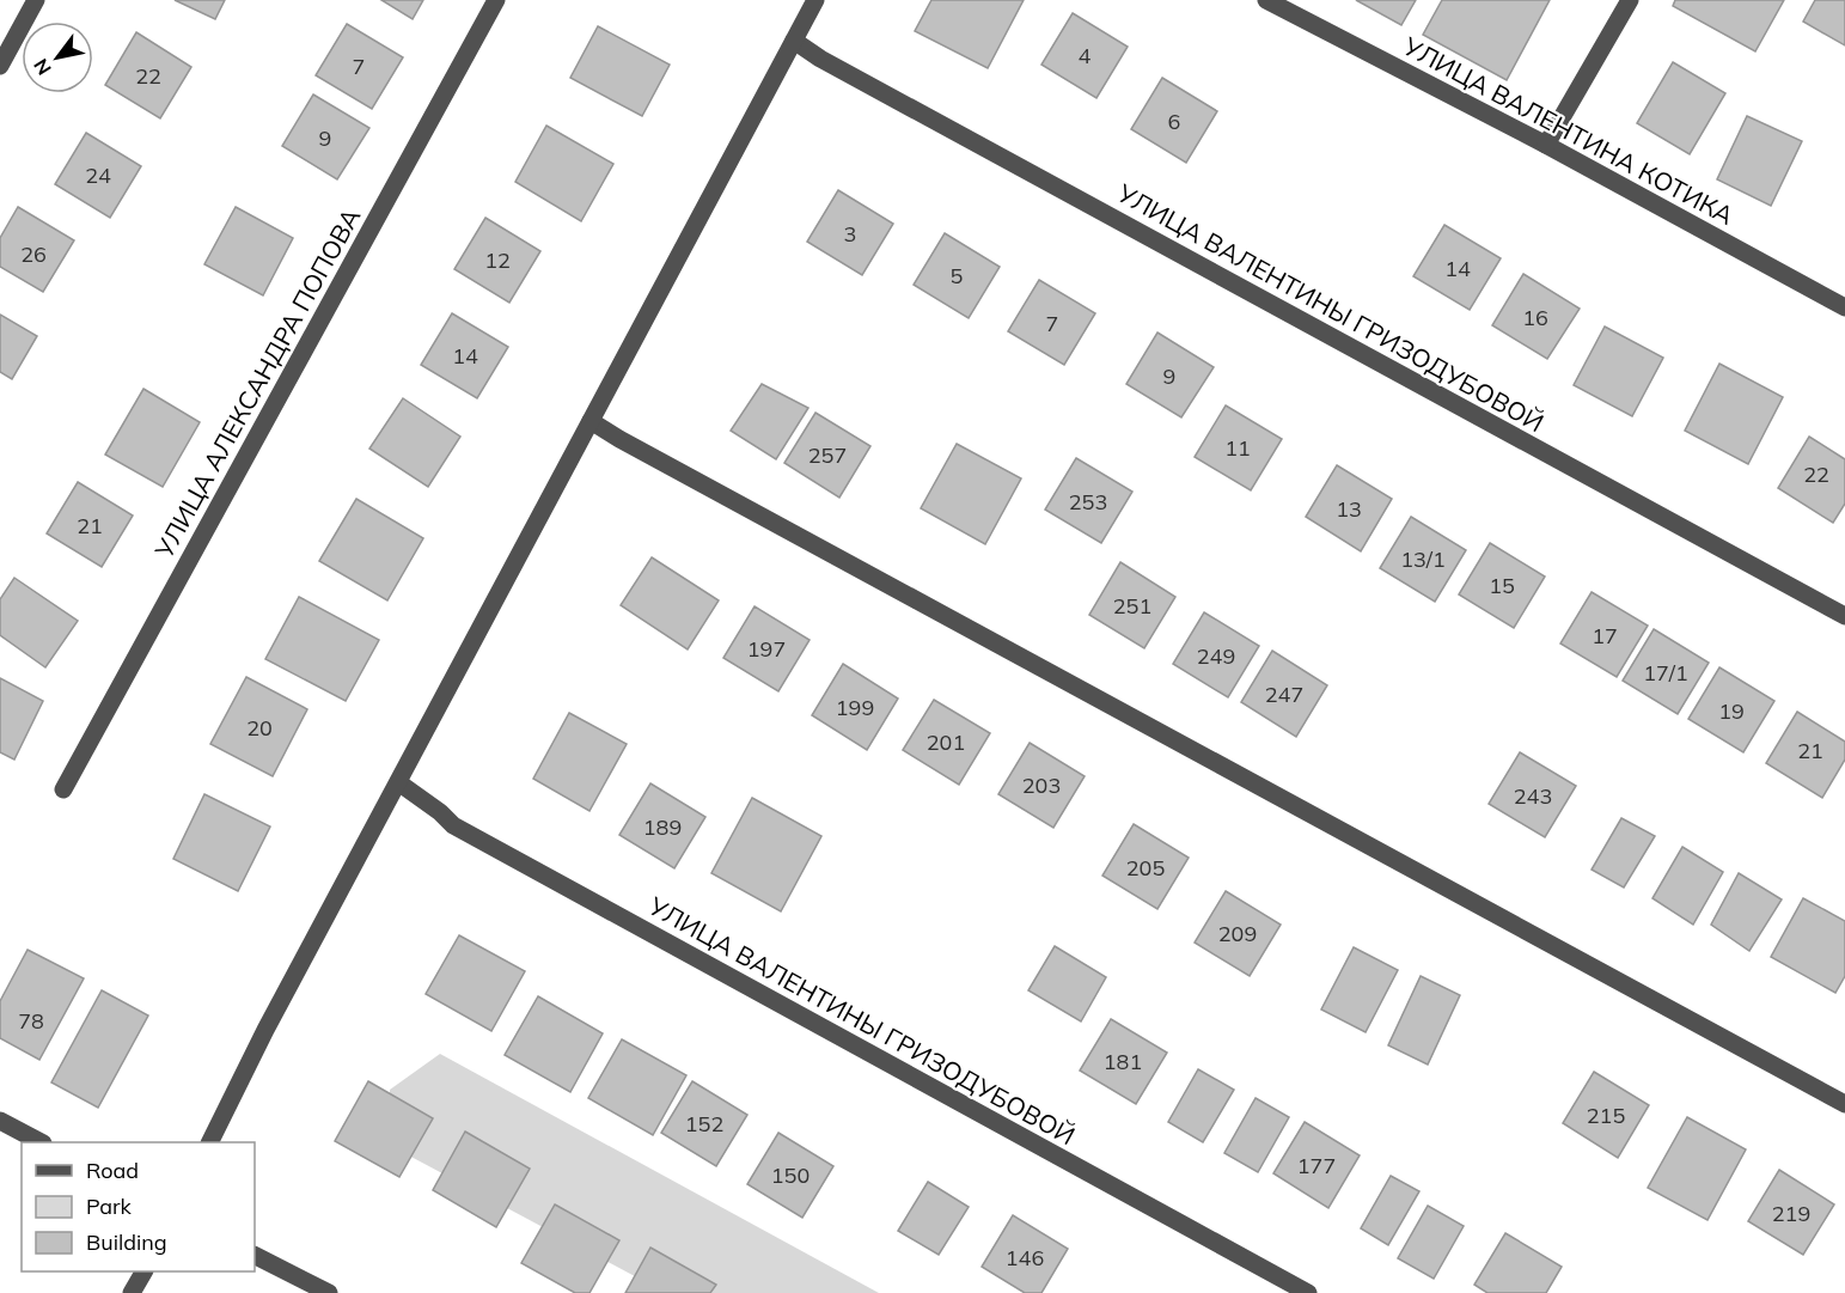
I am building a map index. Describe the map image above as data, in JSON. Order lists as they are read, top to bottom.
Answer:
{
  "streets": {
    "street": ["УЛИЦА ВАЛЕНТИНА КОТИКА", "УЛИЦА ВАЛЕНТИНЫ ГРИЗОДУБОВОЙ", "УЛИЦА АЛЕКСАНДРА ПОПОВА"]
  },
  "house_numbers": [
    "4",
    "7",
    "22",
    "6",
    "9",
    "24",
    "3",
    "26",
    "12",
    "14",
    "5",
    "16",
    "7",
    "14",
    "9",
    "11",
    "257",
    "22",
    "253",
    "13",
    "21",
    "13/1",
    "15",
    "251",
    "17",
    "197",
    "249",
    "17/1",
    "247",
    "199",
    "19",
    "20",
    "201",
    "21",
    "203",
    "243",
    "189",
    "205",
    "209",
    "78",
    "181",
    "215",
    "152",
    "177",
    "150",
    "219",
    "146"
  ],
  "legend": ["Road", "Park", "Building"],
  "north": "bottom left"
}
